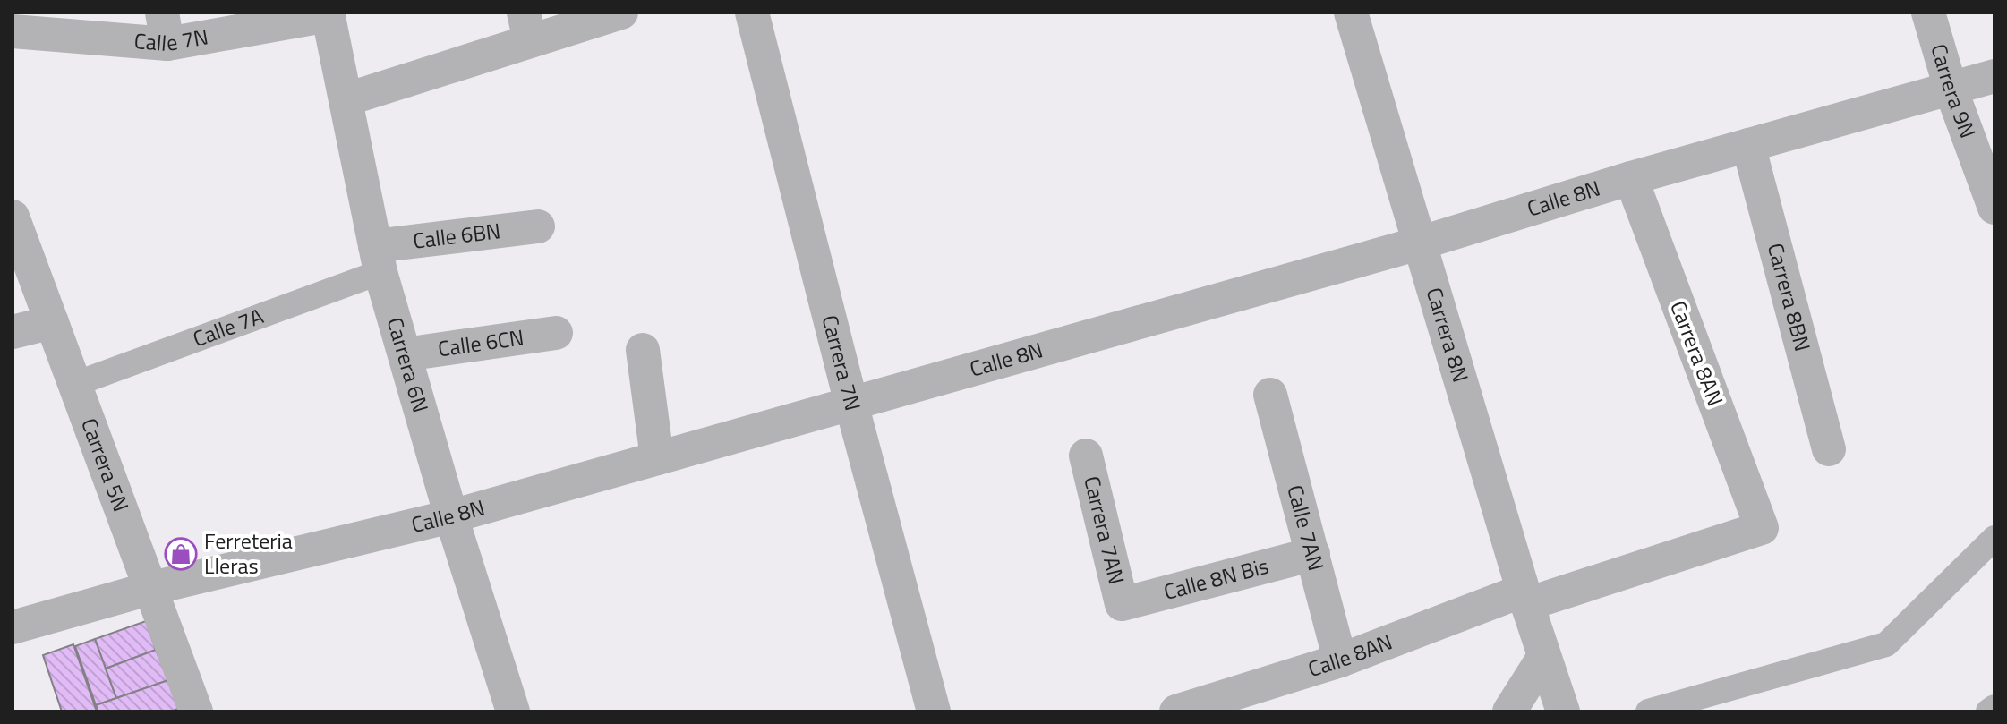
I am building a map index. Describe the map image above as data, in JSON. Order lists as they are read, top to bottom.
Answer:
{
  "streets": {
    "street": [
      "Calle 7N",
      "Carrera 9N",
      "Calle 8N",
      "Calle 6BN",
      "Carrera 8BN",
      "Calle 7A",
      "Carrera 8N",
      "Calle 6CN",
      "Carrera 8AN",
      "Carrera 7N",
      "Carrera 6N",
      "Carrera 5N",
      "Calle 7AN",
      "Carrera 7AN",
      "Calle 8N Bis",
      "Calle 8AN"
    ]
  },
  "crossings": [
    ["Calle 7N", "Carrera 6N"],
    ["Carrera 9N", "Calle 8N"],
    ["Calle 8N", "Carrera 8BN"],
    ["Calle 8N", "Carrera 8N"],
    ["Calle 8N", "Carrera 8AN"],
    ["Calle 8N", "Carrera 7N"],
    ["Calle 8N", "Carrera 6N"],
    ["Calle 8N", "Carrera 5N"],
    ["Calle 6BN", "Calle 7A"],
    ["Calle 6BN", "Carrera 6N"],
    ["Calle 7A", "Carrera 6N"],
    ["Calle 7A", "Carrera 5N"],
    ["Carrera 8N", "Calle 8AN"],
    ["Calle 6CN", "Carrera 6N"],
    ["Carrera 8AN", "Calle 8AN"],
    ["Calle 7AN", "Calle 8N Bis"],
    ["Calle 7AN", "Calle 8AN"],
    ["Carrera 7AN", "Calle 8N Bis"]
  ],
  "places": {
    "shop": ["Ferreteria Lleras"]
  }
}
